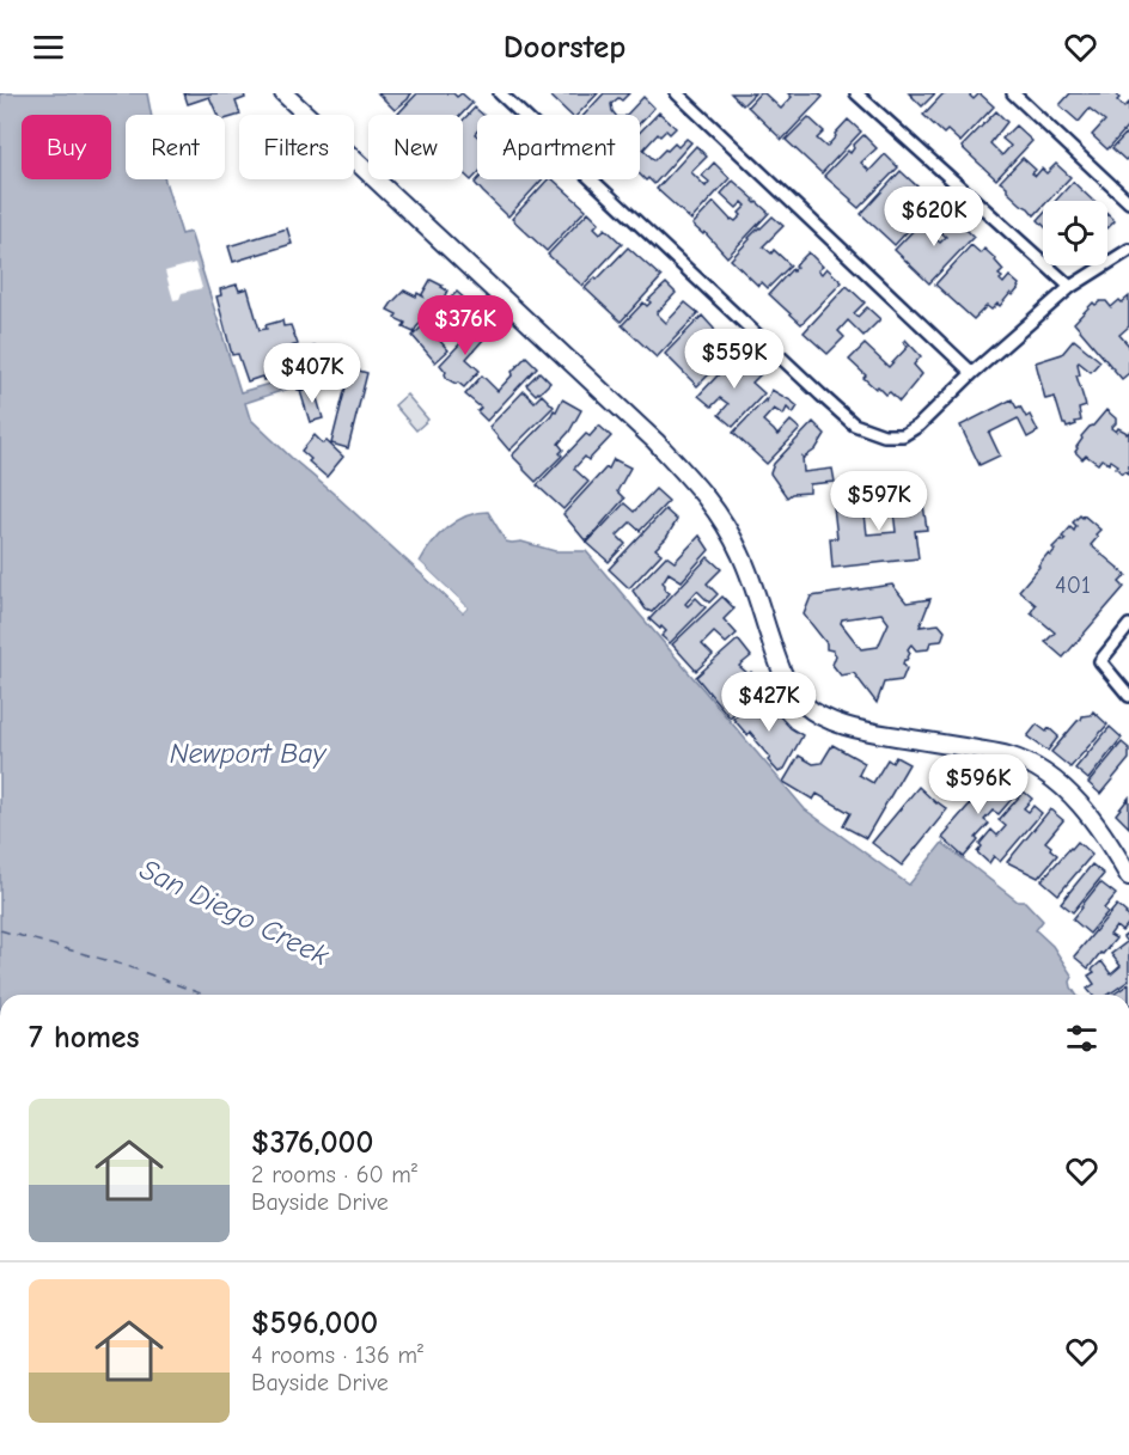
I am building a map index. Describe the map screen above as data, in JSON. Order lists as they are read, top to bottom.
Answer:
{
  "water": ["Newport Bay", "San Diego Creek"],
  "house_numbers": ["401"],
  "page": {
    "header": "Doorstep",
    "chip": [
      "Buy",
      "Rent",
      "Filters",
      "New",
      "Apartment"
    ],
    "price": [
      "$620K",
      "$376K",
      "$559K",
      "$407K",
      "$597K",
      "$427K",
      "$596K"
    ],
    "heading": "7 homes",
    "list": [
      {
        "name": "$376,000",
        "note": "2 rooms · 60 m² · Bayside Drive"
      },
      {
        "name": "$596,000",
        "note": "4 rooms · 136 m² · Bayside Drive"
      }
    ]
  }
}
